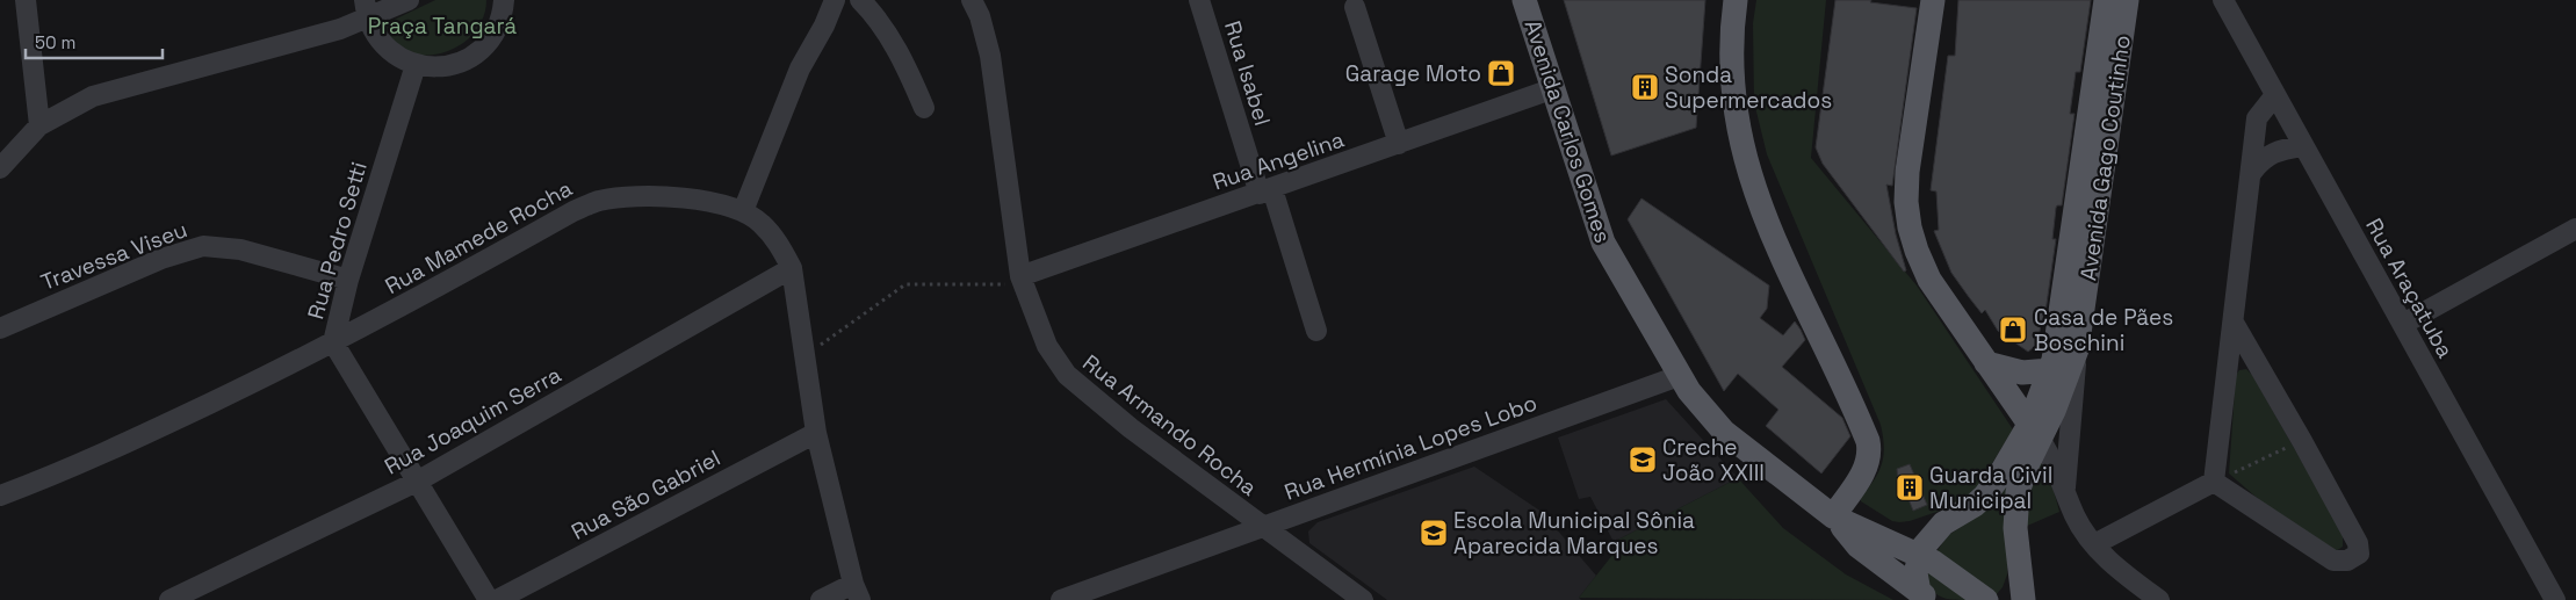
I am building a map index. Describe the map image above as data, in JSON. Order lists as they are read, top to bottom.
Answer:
{
  "streets": {
    "main road": ["Avenida Carlos Gomes", "Avenida Gago Coutinho"],
    "street": [
      "Rua Isabel",
      "Rua Angelina",
      "Rua Mamede Rocha",
      "Rua Pedro Setti",
      "Travessa Viseu",
      "Rua Araçatuba",
      "Rua Joaquim Serra",
      "Rua Armando Rocha",
      "Rua Hermínia Lopes Lobo",
      "Rua São Gabriel"
    ]
  },
  "crossings": [
    ["Rua Isabel", "Rua Angelina"],
    ["Avenida Carlos Gomes", "Rua Angelina"],
    ["Avenida Carlos Gomes", "Rua Hermínia Lopes Lobo"],
    ["Rua Angelina", "Rua Armando Rocha"],
    ["Rua Mamede Rocha", "Rua Pedro Setti"],
    ["Rua Mamede Rocha", "Rua Joaquim Serra"],
    ["Rua Mamede Rocha", "Rua São Gabriel"],
    ["Rua Pedro Setti", "Travessa Viseu"],
    ["Rua Pedro Setti", "Rua Joaquim Serra"],
    ["Rua Armando Rocha", "Rua Hermínia Lopes Lobo"]
  ],
  "parks": ["Praça Tangará"],
  "places": {
    "shop": ["Garage Moto", "Casa de Pães Boschini"],
    "building": ["Sonda Supermercados", "Guarda Civil Municipal"],
    "school or university": ["Creche João XXIII", "Escola Municipal Sônia Aparecida Marques"]
  },
  "scale_bar": "50 m"
}
